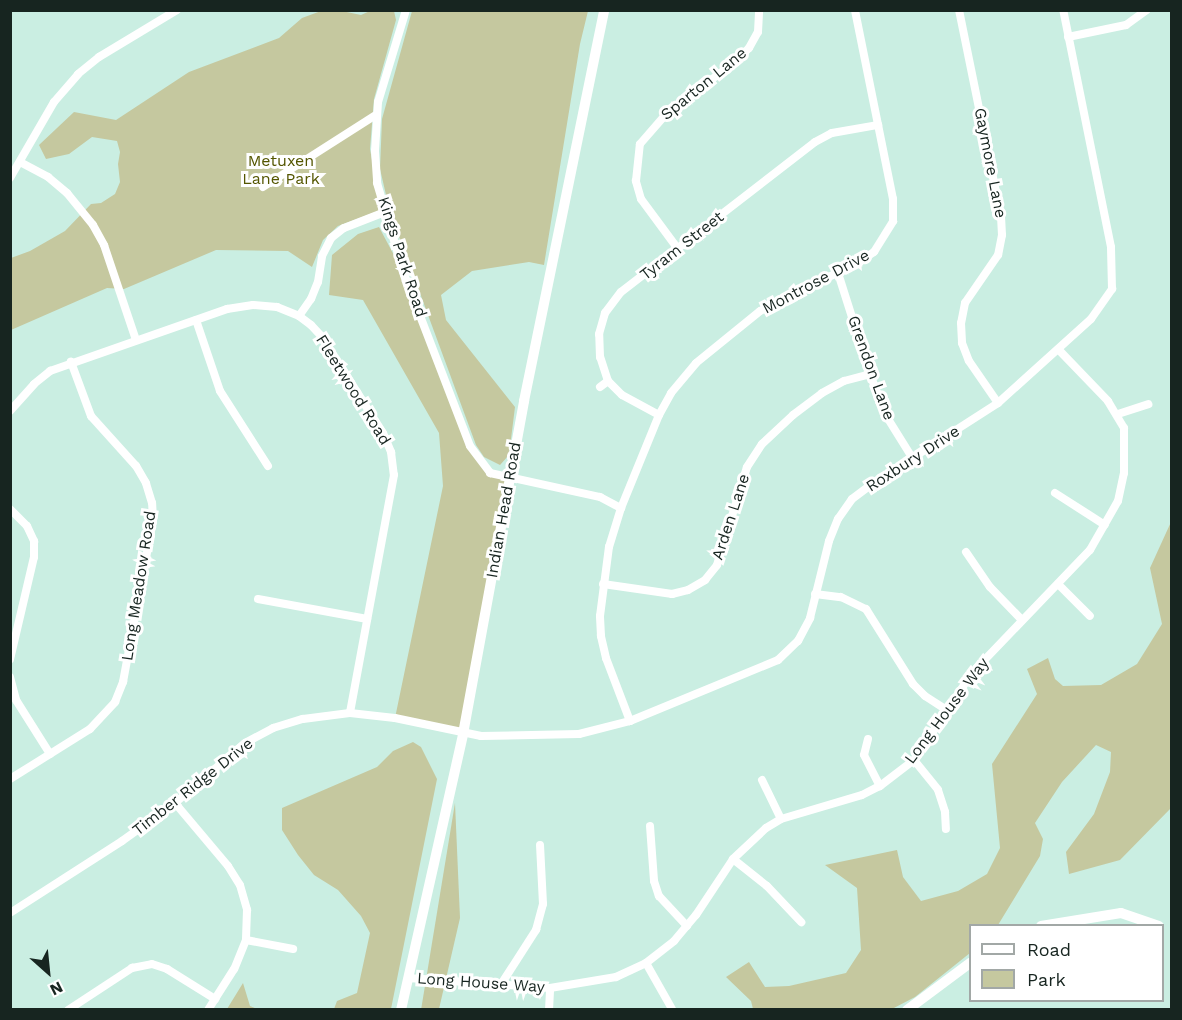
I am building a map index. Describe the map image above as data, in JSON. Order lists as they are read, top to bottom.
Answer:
{
  "streets": {
    "main road": ["Indian Head Road"],
    "street": [
      "Sparton Lane",
      "Gaymore Lane",
      "Tyram Street",
      "Kings Park Road",
      "Montrose Drive",
      "Grendon Lane",
      "Fleetwood Road",
      "Roxbury Drive",
      "Arden Lane",
      "Long Meadow Road",
      "Long House Way",
      "Timber Ridge Drive"
    ]
  },
  "crossings": [
    ["Sparton Lane", "Tyram Street"],
    ["Gaymore Lane", "Roxbury Drive"],
    ["Tyram Street", "Montrose Drive"],
    ["Kings Park Road", "Montrose Drive"],
    ["Kings Park Road", "Indian Head Road"],
    ["Montrose Drive", "Grendon Lane"],
    ["Montrose Drive", "Roxbury Drive"],
    ["Montrose Drive", "Arden Lane"],
    ["Grendon Lane", "Roxbury Drive"],
    ["Grendon Lane", "Arden Lane"],
    ["Fleetwood Road", "Long Meadow Road"],
    ["Fleetwood Road", "Timber Ridge Drive"],
    ["Roxbury Drive", "Indian Head Road"],
    ["Roxbury Drive", "Timber Ridge Drive"],
    ["Indian Head Road", "Long House Way"],
    ["Indian Head Road", "Timber Ridge Drive"]
  ],
  "parks": ["Metuxen Lane Park"],
  "legend": ["Road", "Park"],
  "north": "bottom right"
}
